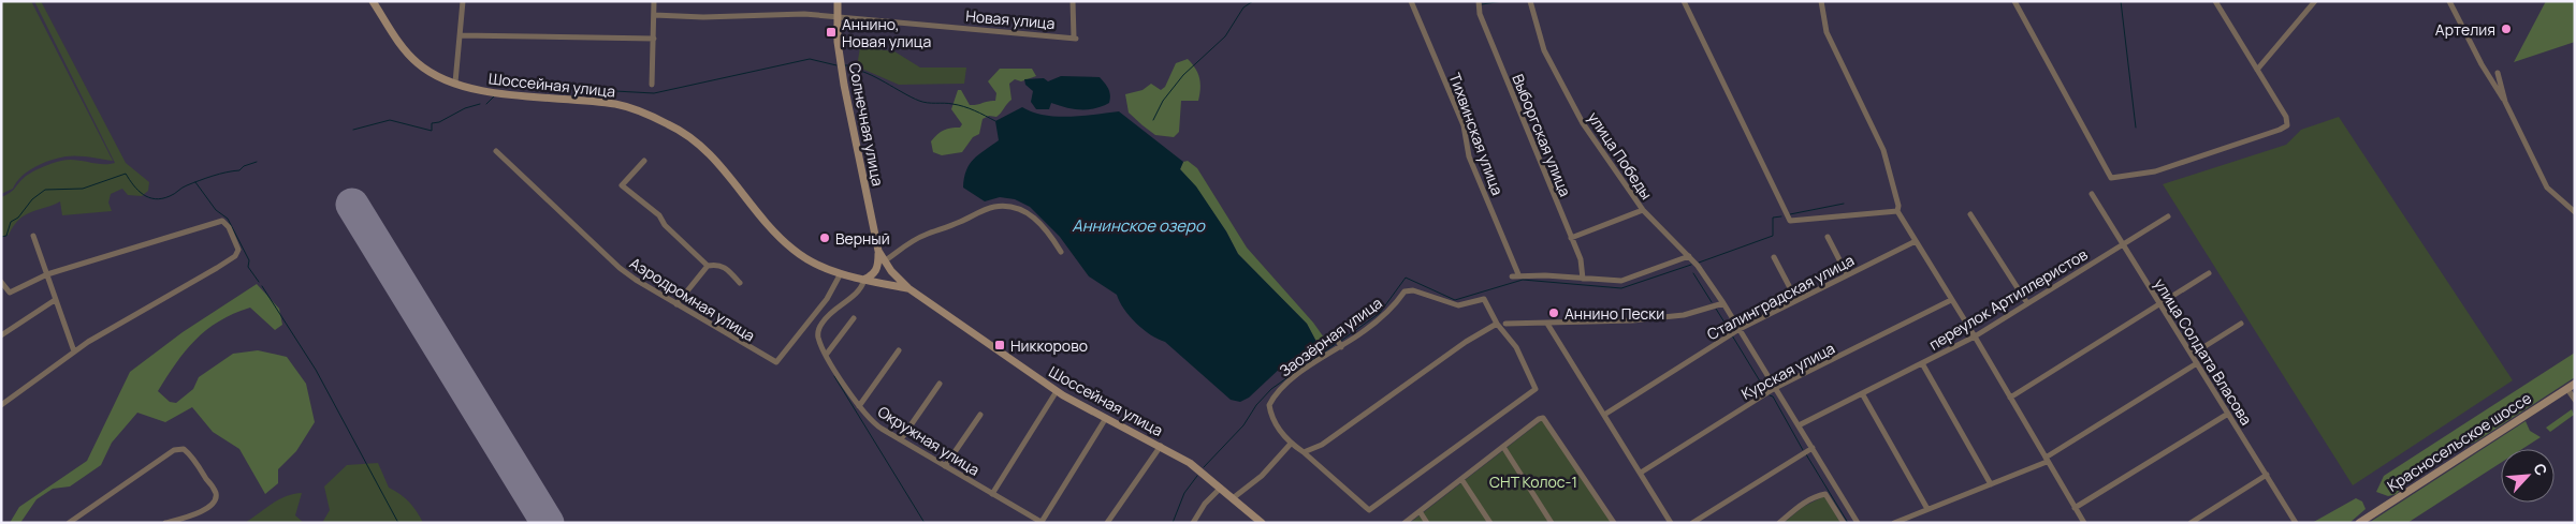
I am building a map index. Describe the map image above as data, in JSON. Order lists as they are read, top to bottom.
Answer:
{
  "streets": {
    "main road": ["Шоссейная улица", "Солнечная улица", "Красносельское шоссе"],
    "street": [
      "Новая улица",
      "Тихвинская улица",
      "Выборгская улица",
      "улица Победы",
      "Сталинградская улица",
      "Аэродромная улица",
      "переулок Артиллеристов",
      "Заозёрная улица",
      "улица Солдата Власова",
      "Курская улица",
      "Окружная улица"
    ]
  },
  "crossings": [
    ["Новая улица", "Солнечная улица"],
    ["Шоссейная улица", "Аэродромная улица"],
    ["Шоссейная улица", "Окружная улица"],
    ["улица Победы", "Сталинградская улица"],
    ["улица Победы", "переулок Артиллеристов"],
    ["улица Победы", "Курская улица"],
    ["переулок Артиллеристов", "улица Солдата Власова"]
  ],
  "water": ["Аннинское озеро"],
  "parks": ["СНТ Колос-1"],
  "places": {
    "other": ["Артелия", "Верный", "Аннино Пески"],
    "transit": ["Аннино, Новая улица", "Никкорово"]
  },
  "north": "top right"
}
